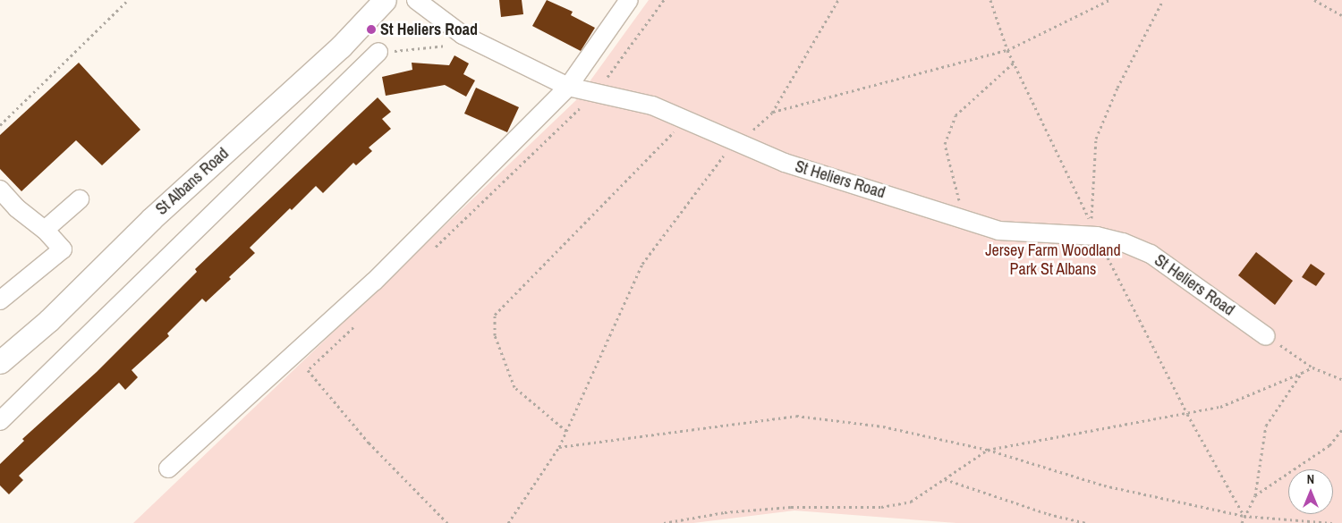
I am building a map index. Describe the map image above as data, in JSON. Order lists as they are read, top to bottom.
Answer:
{
  "streets": {
    "main road": ["St Albans Road"],
    "street": ["St Heliers Road"]
  },
  "parks": ["Jersey Farm Woodland Park St Albans"],
  "places": ["St Heliers Road"],
  "north": "top"
}
